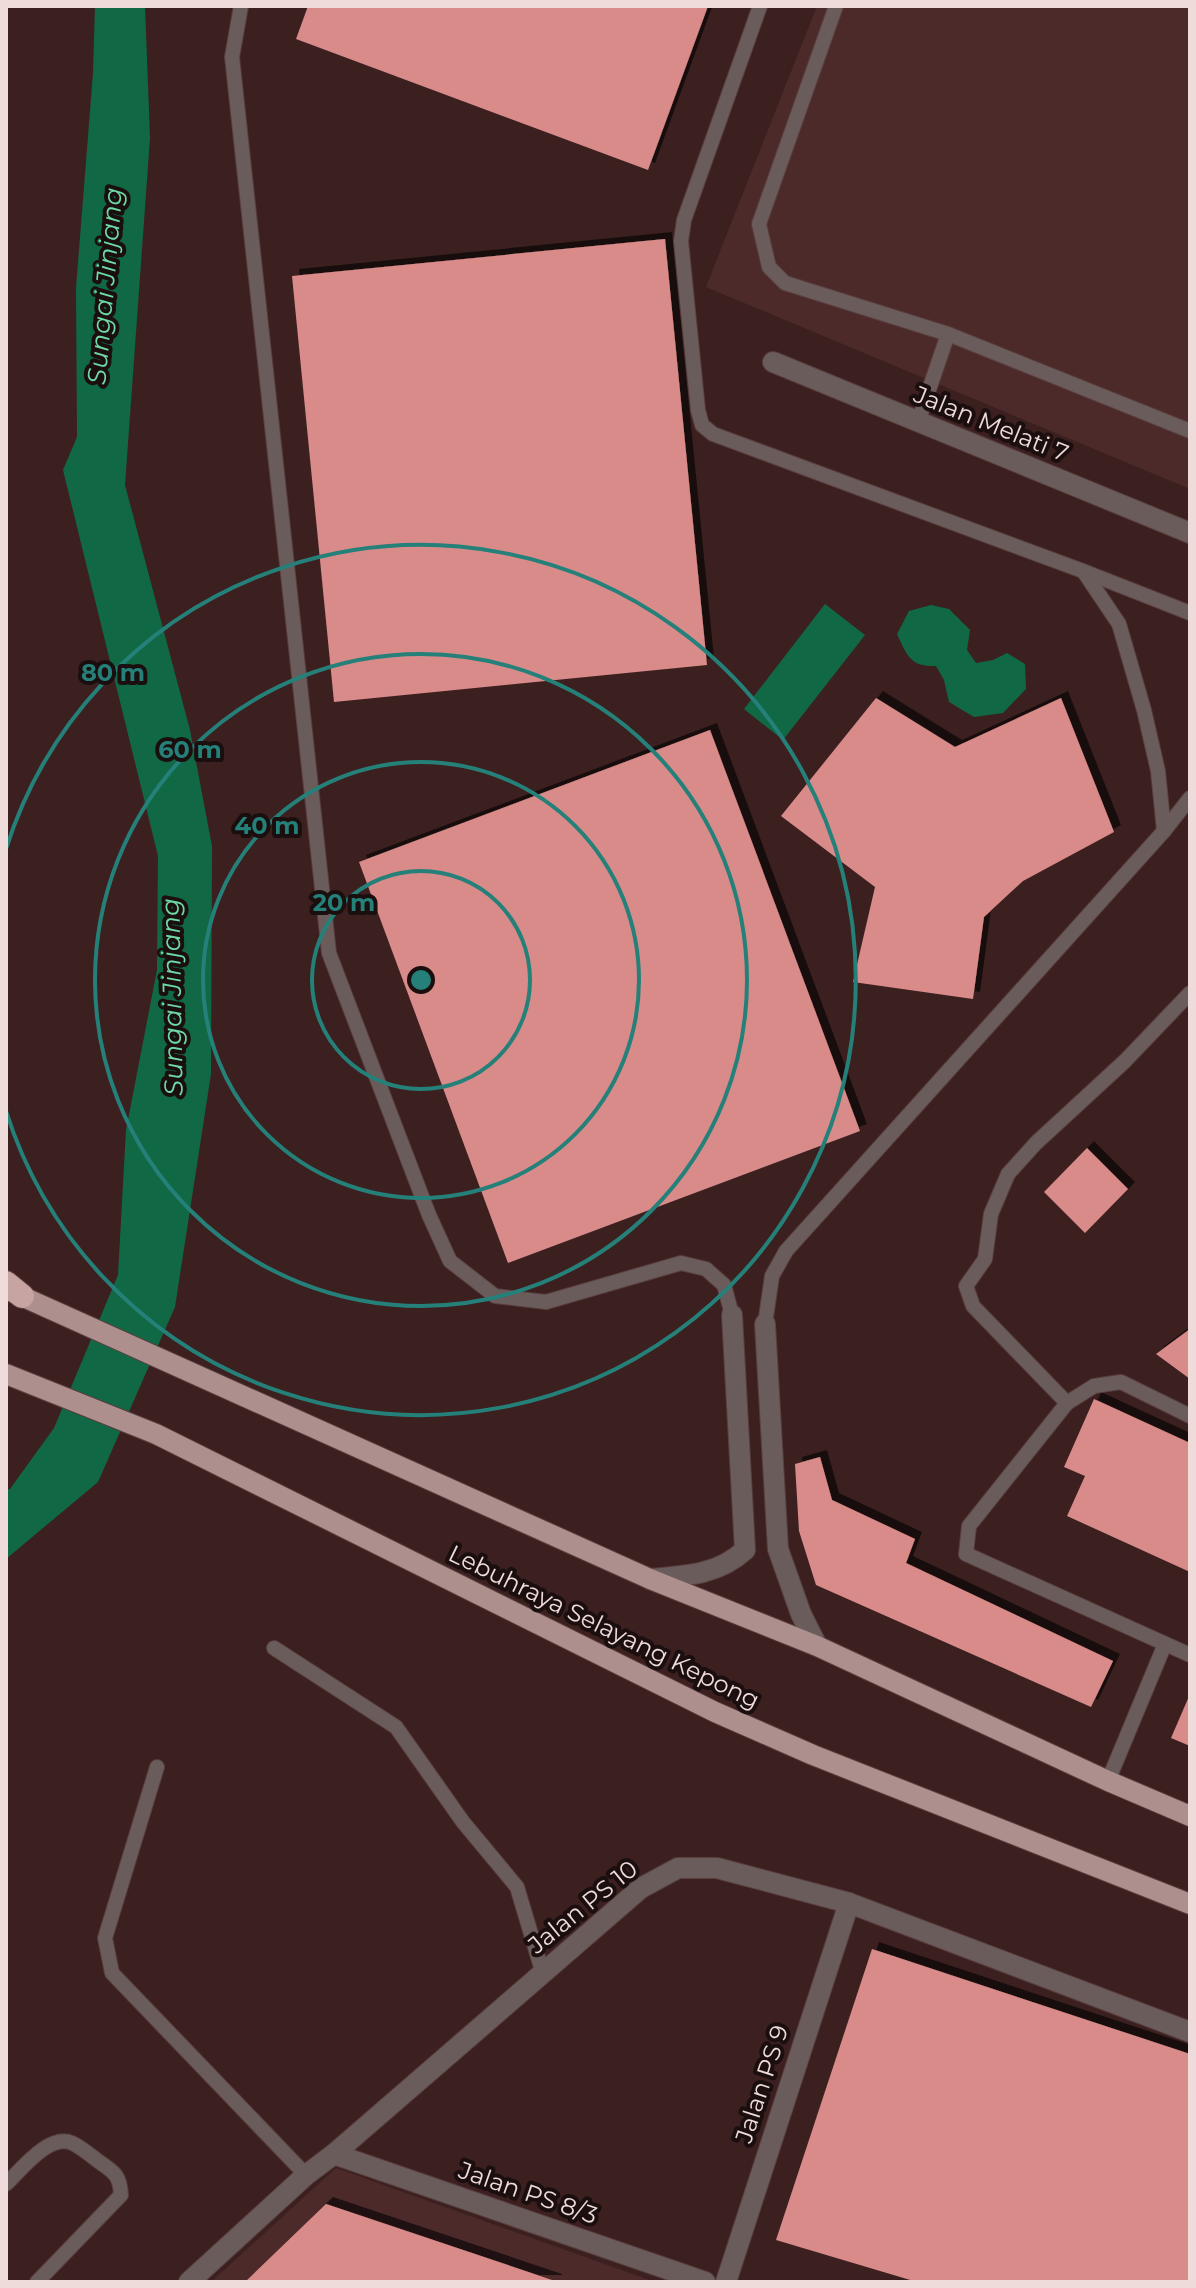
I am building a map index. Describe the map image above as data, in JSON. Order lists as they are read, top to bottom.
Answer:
{
  "streets": {
    "main road": ["Lebuhraya Selayang Kepong"],
    "street": [
      "Jalan Melati 7",
      "Jalan PS 10",
      "Jalan PS 9",
      "Jalan PS 8/3"
    ]
  },
  "crossings": [
    ["Jalan PS 10", "Jalan PS 9"],
    ["Jalan PS 10", "Jalan PS 8/3"]
  ],
  "water": ["Sungai Jinjang"],
  "rings": [
    "80 m",
    "60 m",
    "40 m",
    "20 m"
  ]
}
